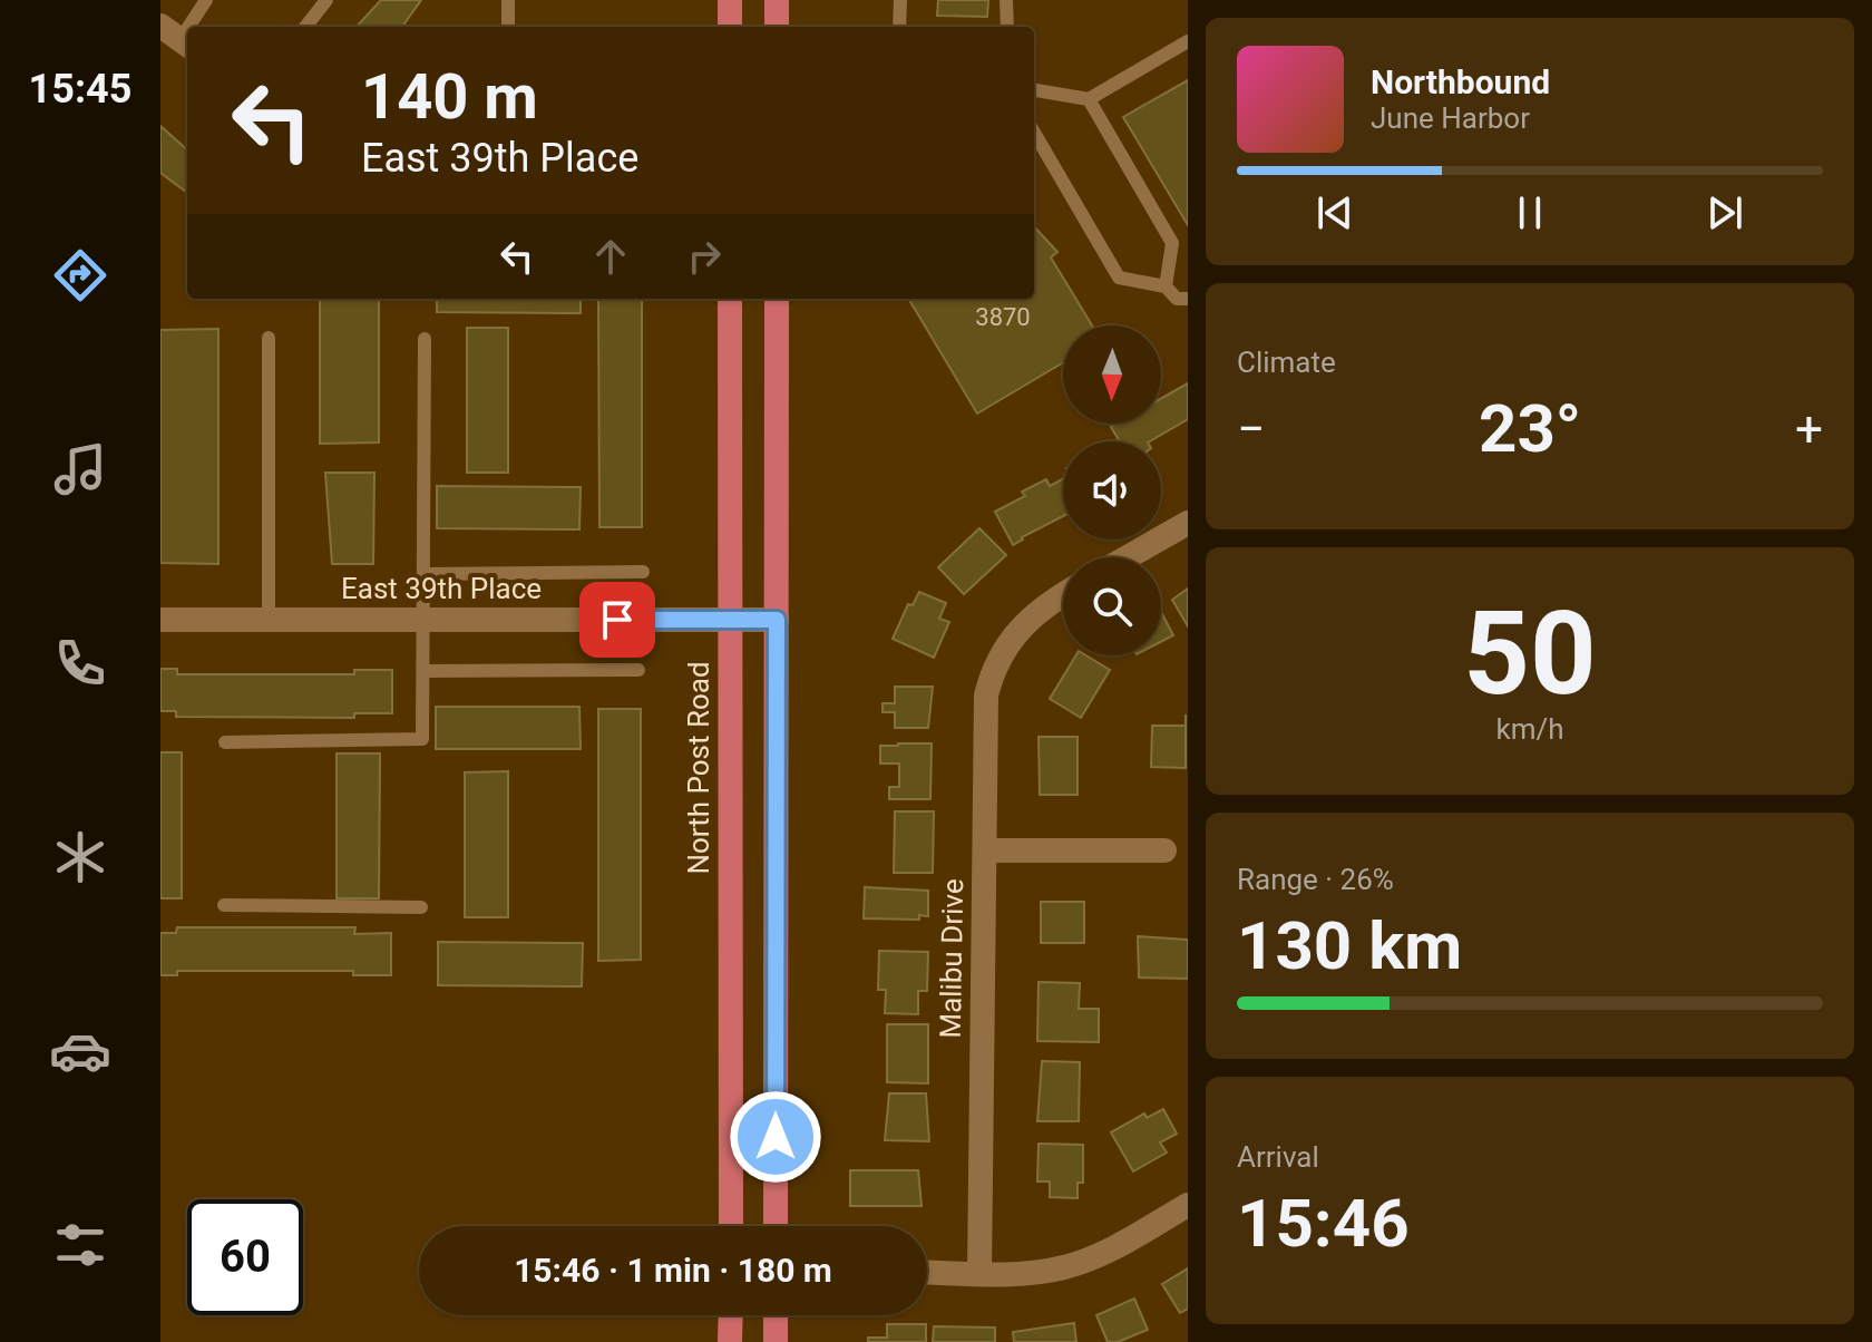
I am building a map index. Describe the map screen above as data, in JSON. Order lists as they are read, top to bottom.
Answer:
{
  "streets": {
    "main road": ["North Post Road"],
    "street": ["East 39th Place", "Malibu Drive"]
  },
  "crossings": [
    ["East 39th Place", "North Post Road"]
  ],
  "house_numbers": ["3870"],
  "north": "bottom",
  "page": {
    "tabs": "15:45",
    "turn": ["140 m", "East 39th Place"],
    "song": ["Northbound", "June Harbor"],
    "tile": [
      "Climate",
      ["50", "km/h"],
      ["Range · 26%", "130 km"],
      ["Arrival", "15:46"]
    ],
    "heat": ["−", "23°", "+"],
    "limit": "60",
    "trip": "15:46 · 1 min · 180 m"
  }
}
